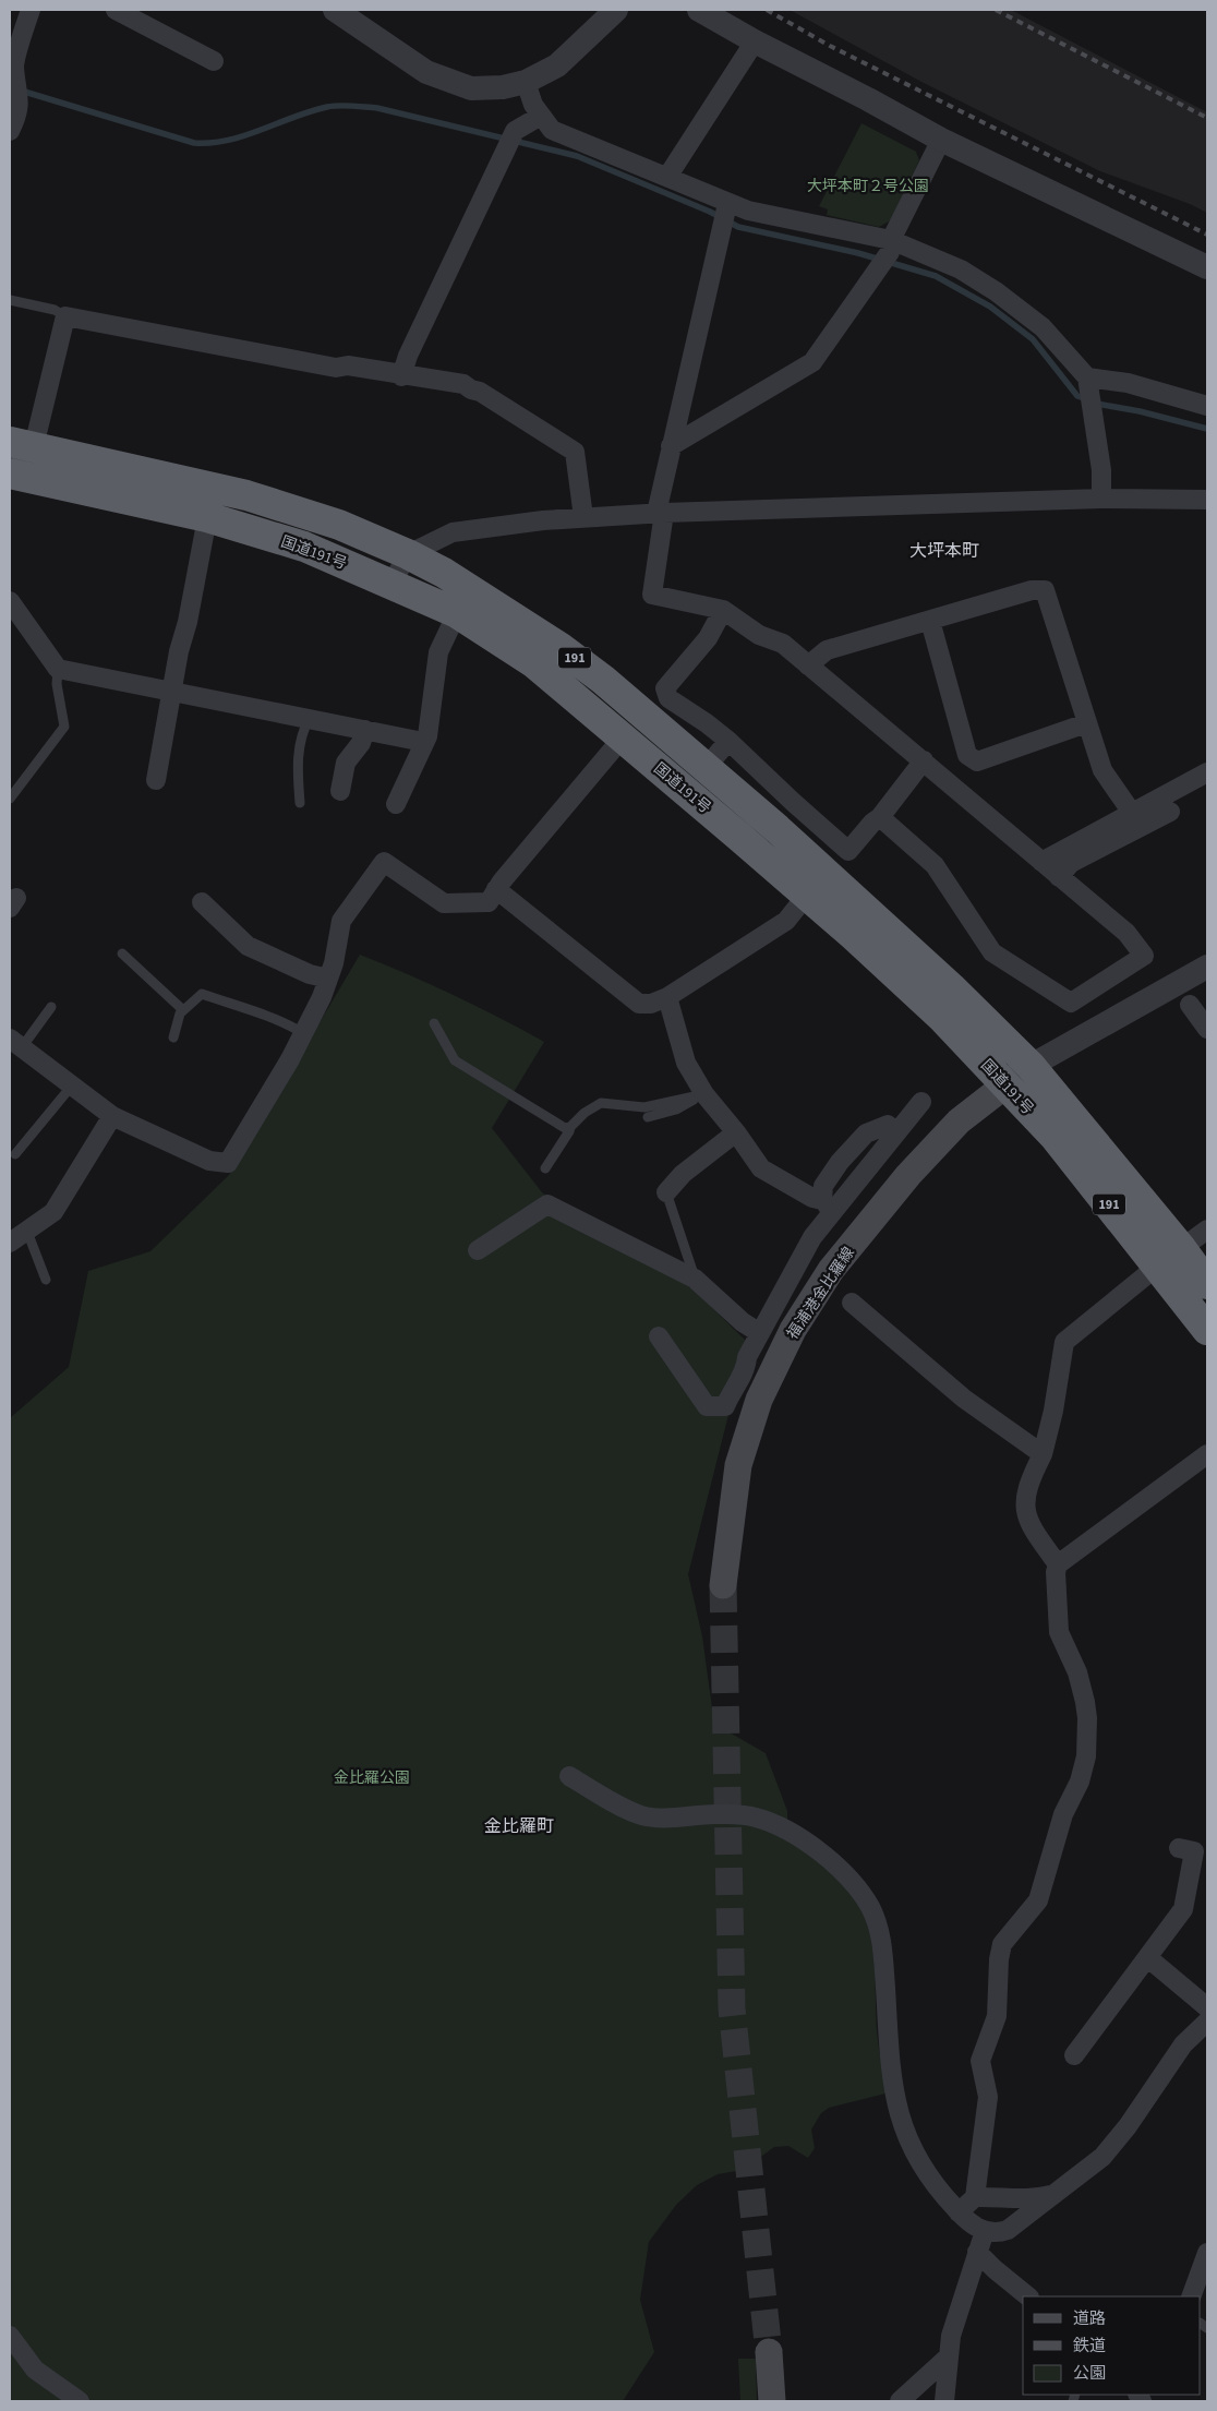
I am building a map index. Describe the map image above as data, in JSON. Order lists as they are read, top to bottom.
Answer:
{
  "streets": {
    "highway": ["国道191号", "191"],
    "main road": ["福浦港金比羅線"]
  },
  "crossings": [
    ["国道191号", "福浦港金比羅線"]
  ],
  "districts": ["大坪本町", "金比羅町"],
  "parks": ["大坪本町２号公園", "金比羅公園"],
  "legend": ["道路", "鉄道", "公園"]
}
